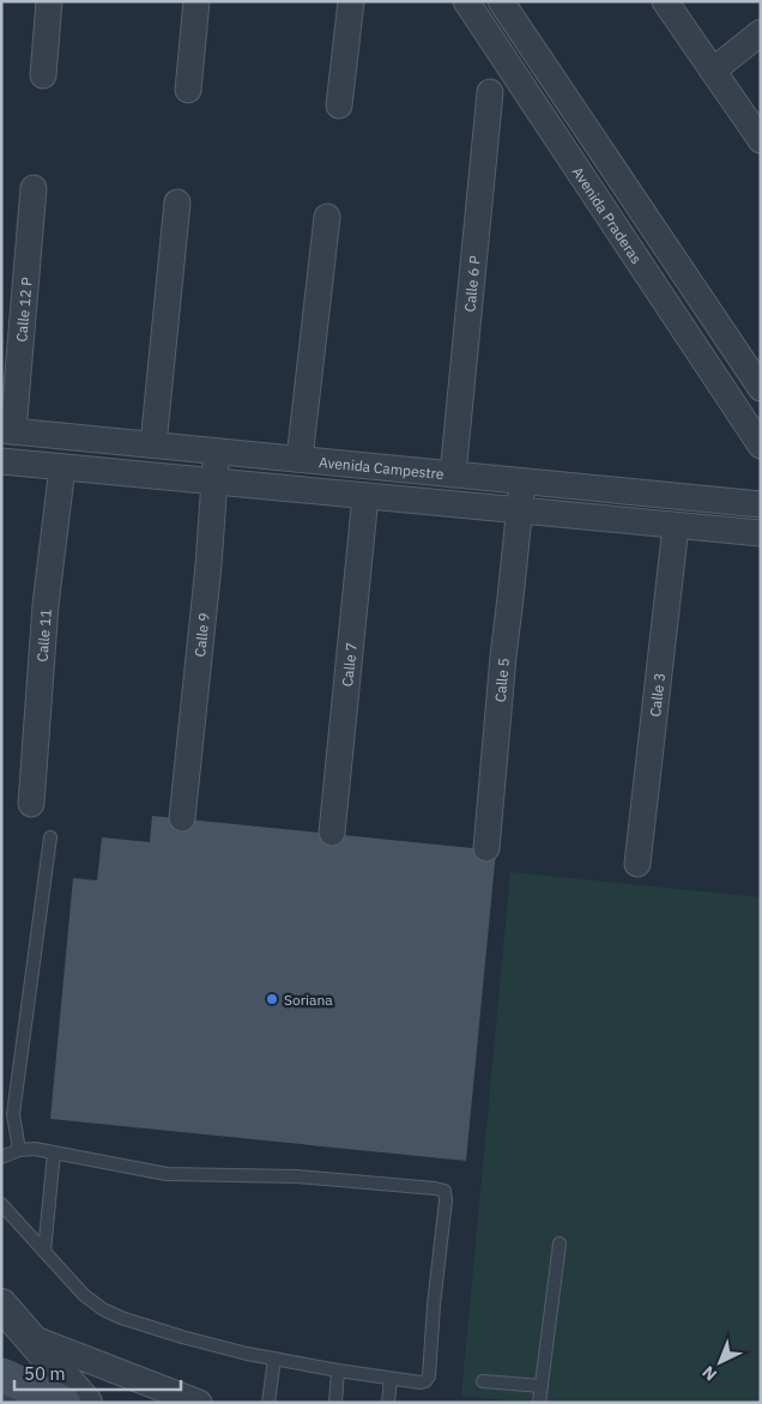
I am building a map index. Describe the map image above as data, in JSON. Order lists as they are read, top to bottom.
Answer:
{
  "streets": {
    "street": [
      "Avenida Praderas",
      "Calle 6 P",
      "Calle 12 P",
      "Avenida Campestre",
      "Calle 11",
      "Calle 9",
      "Calle 7",
      "Calle 5",
      "Calle 3"
    ]
  },
  "crossings": [
    ["Calle 6 P", "Avenida Campestre"],
    ["Calle 12 P", "Avenida Campestre"],
    ["Avenida Campestre", "Calle 11"],
    ["Avenida Campestre", "Calle 9"],
    ["Avenida Campestre", "Calle 7"],
    ["Avenida Campestre", "Calle 5"],
    ["Avenida Campestre", "Calle 3"]
  ],
  "places": ["Soriana"],
  "scale_bar": "50 m",
  "north": "bottom left"
}
